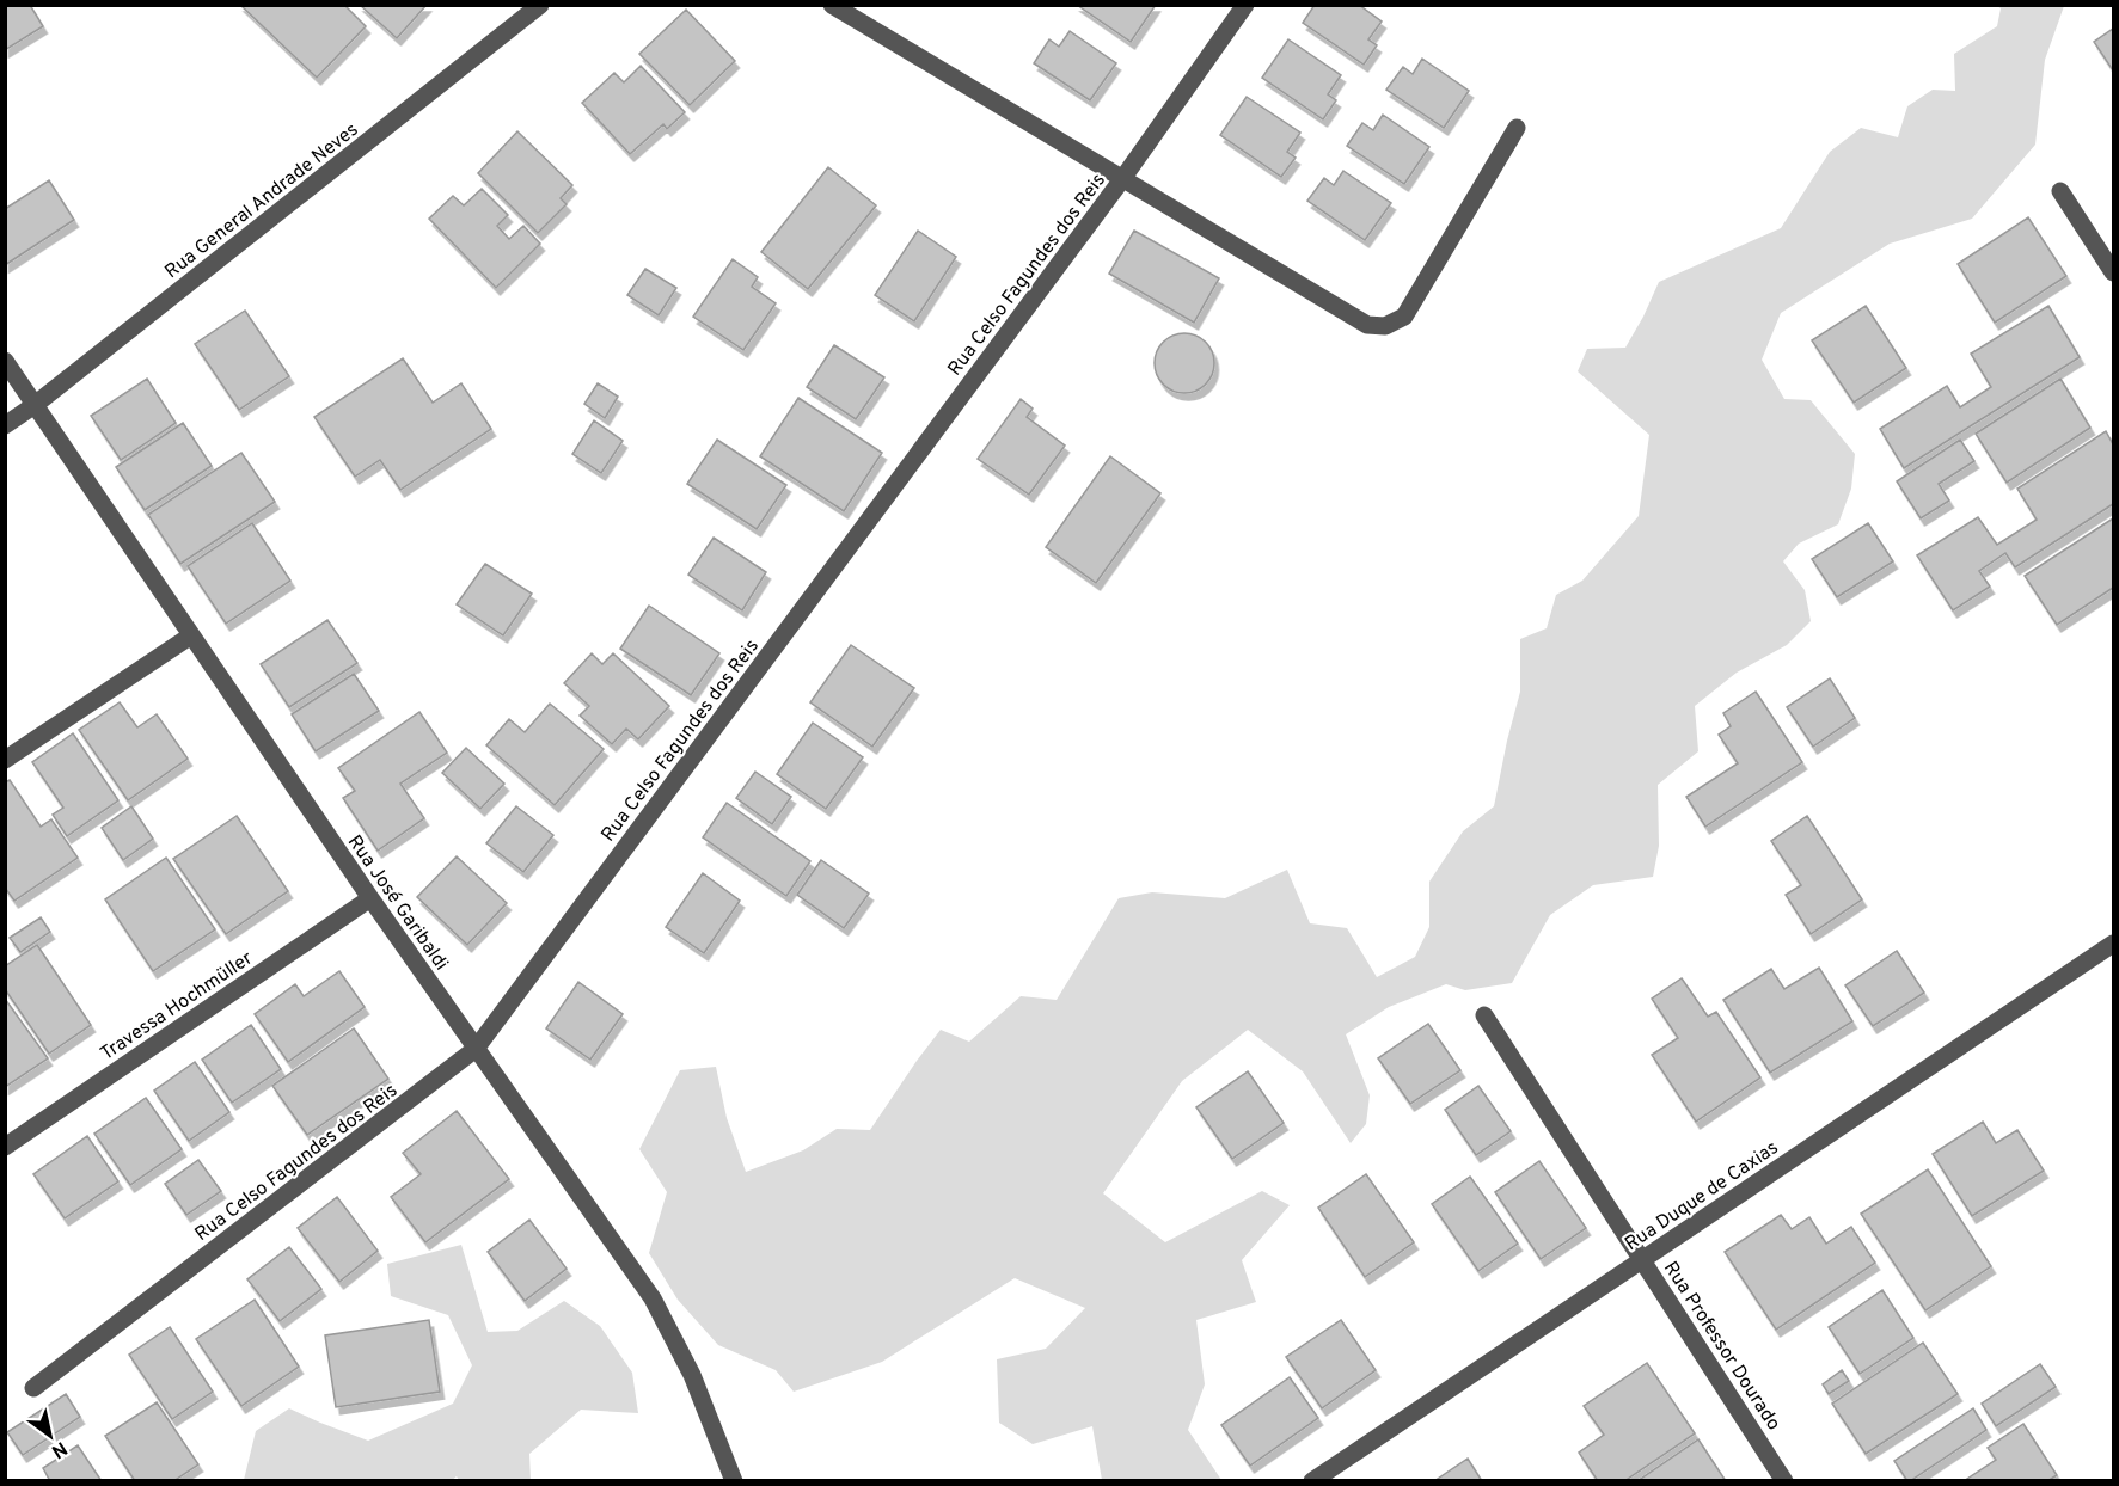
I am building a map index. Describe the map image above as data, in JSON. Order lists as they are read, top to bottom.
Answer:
{
  "streets": {
    "street": [
      "Rua General Andrade Neves",
      "Rua Celso Fagundes dos Reis",
      "Rua José Garibaldi",
      "Travessa Hochmüller",
      "Rua Duque de Caxias",
      "Rua Professor Dourado"
    ]
  },
  "crossings": [
    ["Rua General Andrade Neves", "Rua José Garibaldi"],
    ["Rua Celso Fagundes dos Reis", "Rua José Garibaldi"],
    ["Rua José Garibaldi", "Travessa Hochmüller"],
    ["Rua Duque de Caxias", "Rua Professor Dourado"]
  ],
  "north": "bottom right"
}
